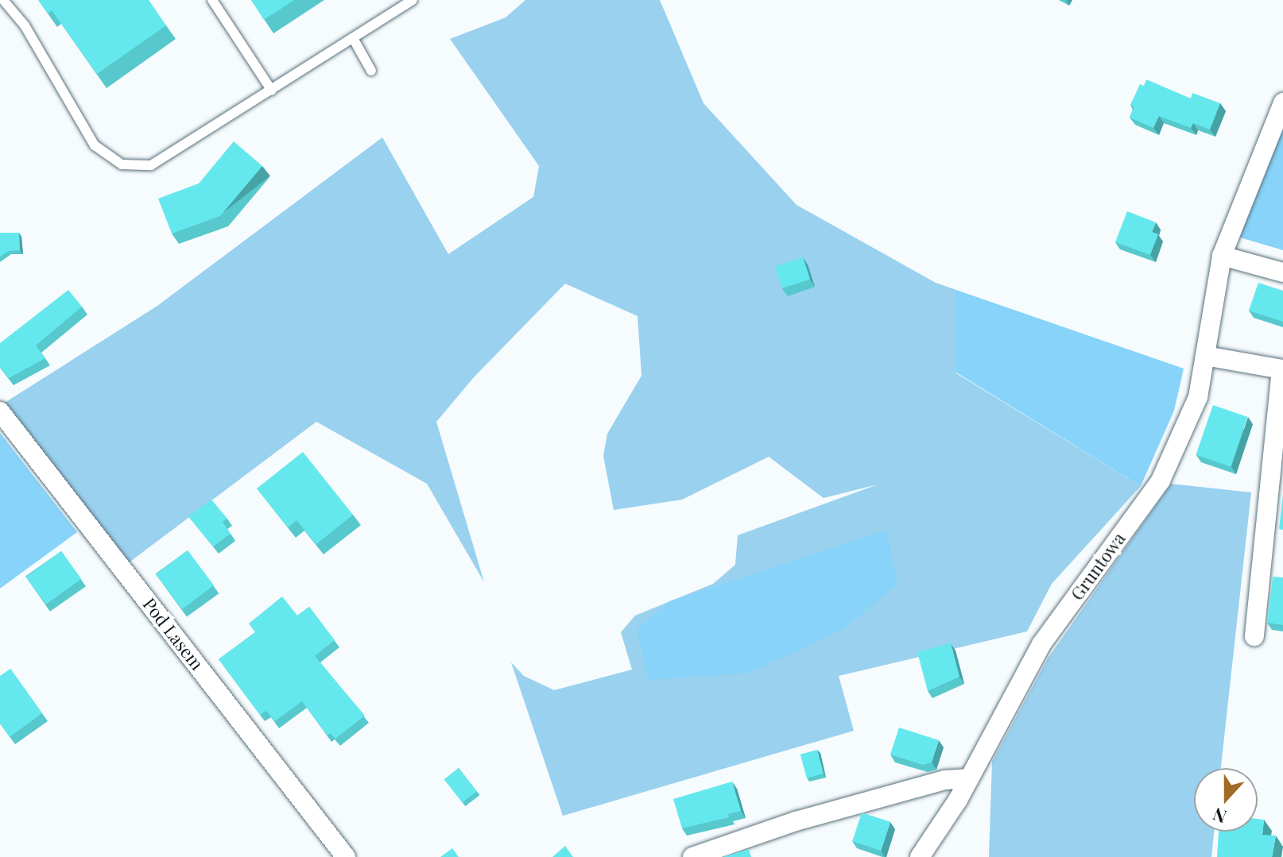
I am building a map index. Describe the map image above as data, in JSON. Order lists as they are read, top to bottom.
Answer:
{
  "streets": {
    "street": ["Gruntowa", "Pod Lasem"]
  },
  "north": "bottom"
}
